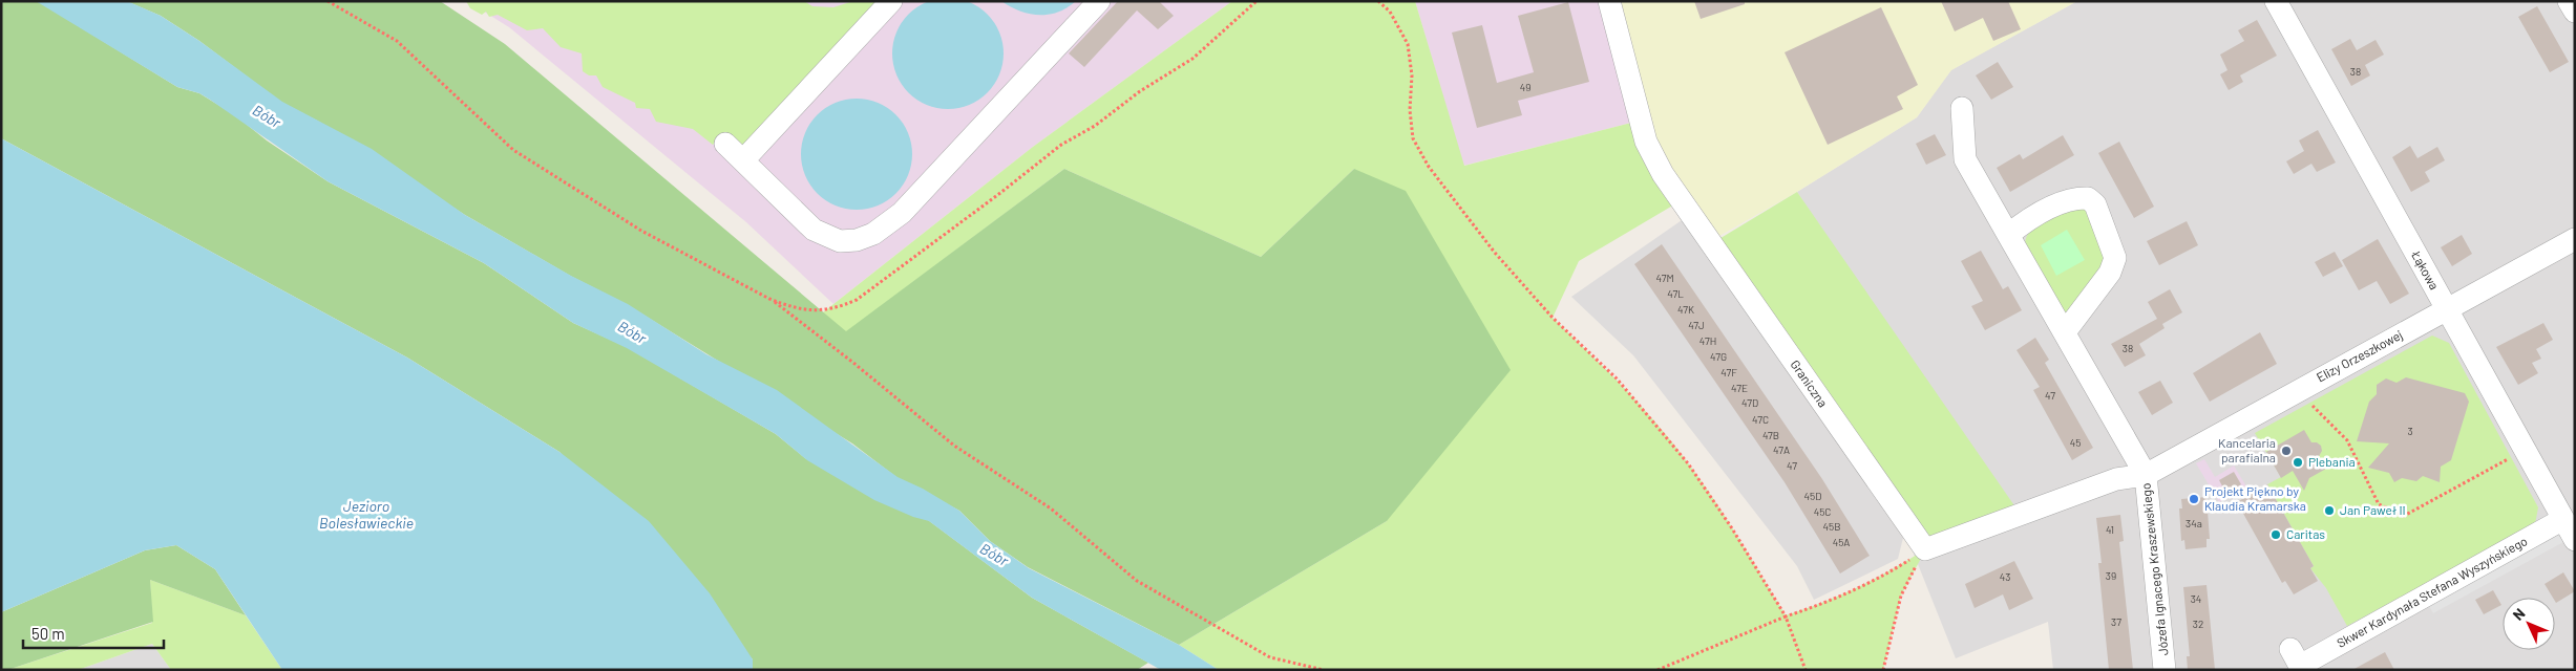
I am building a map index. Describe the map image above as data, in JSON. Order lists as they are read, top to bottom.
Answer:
{
  "streets": {
    "street": [
      "Łąkowa",
      "Elizy Orzeszkowej",
      "Graniczna",
      "Józefa Ignacego Kraszewskiego",
      "Skwer Kardynała Stefana Wyszyńskiego"
    ]
  },
  "crossings": [
    ["Łąkowa", "Elizy Orzeszkowej"],
    ["Łąkowa", "Skwer Kardynała Stefana Wyszyńskiego"],
    ["Elizy Orzeszkowej", "Józefa Ignacego Kraszewskiego"]
  ],
  "water": ["Bóbr", "Jezioro Bolesławieckie"],
  "places": [
    "Kancelaria parafialna",
    "Plebania",
    "Projekt Piękno by Klaudia Kramarska",
    "Jan Paweł II",
    "Caritas"
  ],
  "house_numbers": [
    "38",
    "49",
    "47M",
    "47L",
    "47K",
    "47J",
    "47H",
    "38",
    "47G",
    "47F",
    "47E",
    "47",
    "47D",
    "47C",
    "3",
    "47B",
    "45",
    "47A",
    "47",
    "45D",
    "45C",
    "34a",
    "45B",
    "41",
    "45A",
    "39",
    "43",
    "34",
    "37",
    "32"
  ],
  "scale_bar": "50 m",
  "north": "top left"
}
